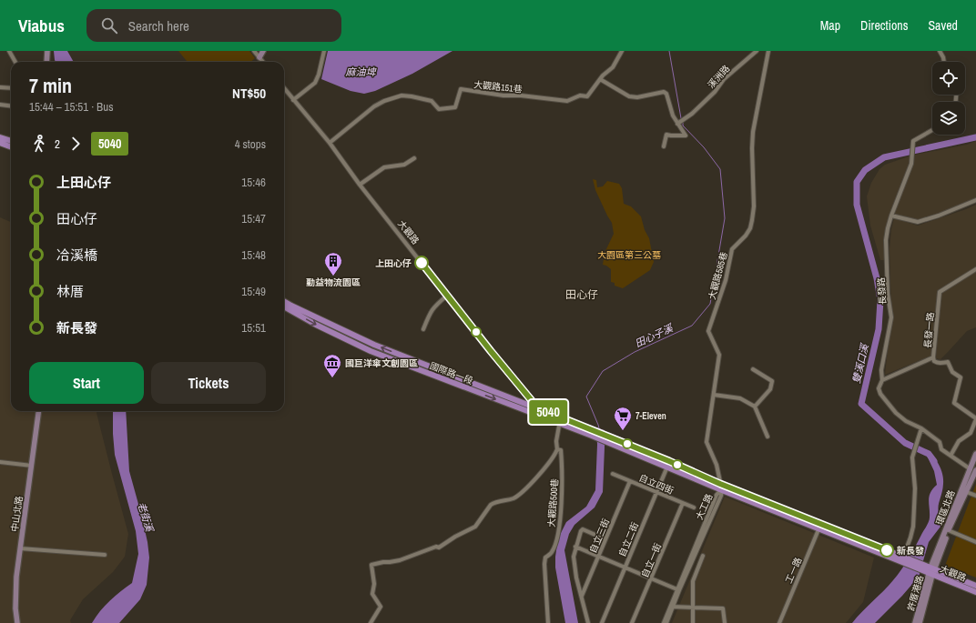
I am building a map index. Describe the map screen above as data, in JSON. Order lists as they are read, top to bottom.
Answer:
{
  "streets": {
    "main road": ["大觀路", "國際路一段"],
    "street": [
      "溪洲路",
      "大觀路151巷",
      "大觀路585巷",
      "長發路",
      "長發一路",
      "自立四街",
      "大觀路500巷",
      "大工路",
      "環區北路",
      "中山北路",
      "自立三街",
      "自立二街",
      "自立一街",
      "工一路",
      "許厝港路"
    ]
  },
  "crossings": [
    ["大觀路151巷", "大觀路"],
    ["大觀路", "國際路一段"],
    ["大觀路", "大觀路500巷"],
    ["大觀路", "環區北路"],
    ["大觀路", "自立二街"],
    ["大觀路", "許厝港路"],
    ["大觀路585巷", "大工路"],
    ["長發路", "長發一路"],
    ["長發路", "環區北路"],
    ["自立四街", "自立三街"],
    ["自立四街", "自立二街"],
    ["自立四街", "自立一街"],
    ["環區北路", "許厝港路"]
  ],
  "districts": ["田心仔"],
  "water": [
    "麻油埤",
    "田心子溪",
    "雙溪口溪",
    "老街溪"
  ],
  "parks": ["大園區第三公墓"],
  "places": {
    "other": ["上田心仔", "新長發"],
    "building": ["勤益物流園區"],
    "museum": ["國巨洋傘文創園區"],
    "supermarket": ["7-Eleven"]
  },
  "lines": ["bus line 5040"],
  "page": {
    "header": "Viabus",
    "search": "Search here",
    "nav": ["Map", "Directions", "Saved"],
    "on_map": "5040",
    "heading": ["7 min", "15:44 – 15:51 · Bus", "NT$50"],
    "legs": ["2", "5040", "4 stops"],
    "list": [
      {
        "name": "上田心仔",
        "value": "15:46"
      },
      {
        "name": "田心仔",
        "value": "15:47"
      },
      {
        "name": "冾溪橋",
        "value": "15:48"
      },
      {
        "name": "林厝",
        "value": "15:49"
      },
      {
        "name": "新長發",
        "value": "15:51"
      }
    ],
    "buttons": ["Start", "Tickets"]
  }
}
